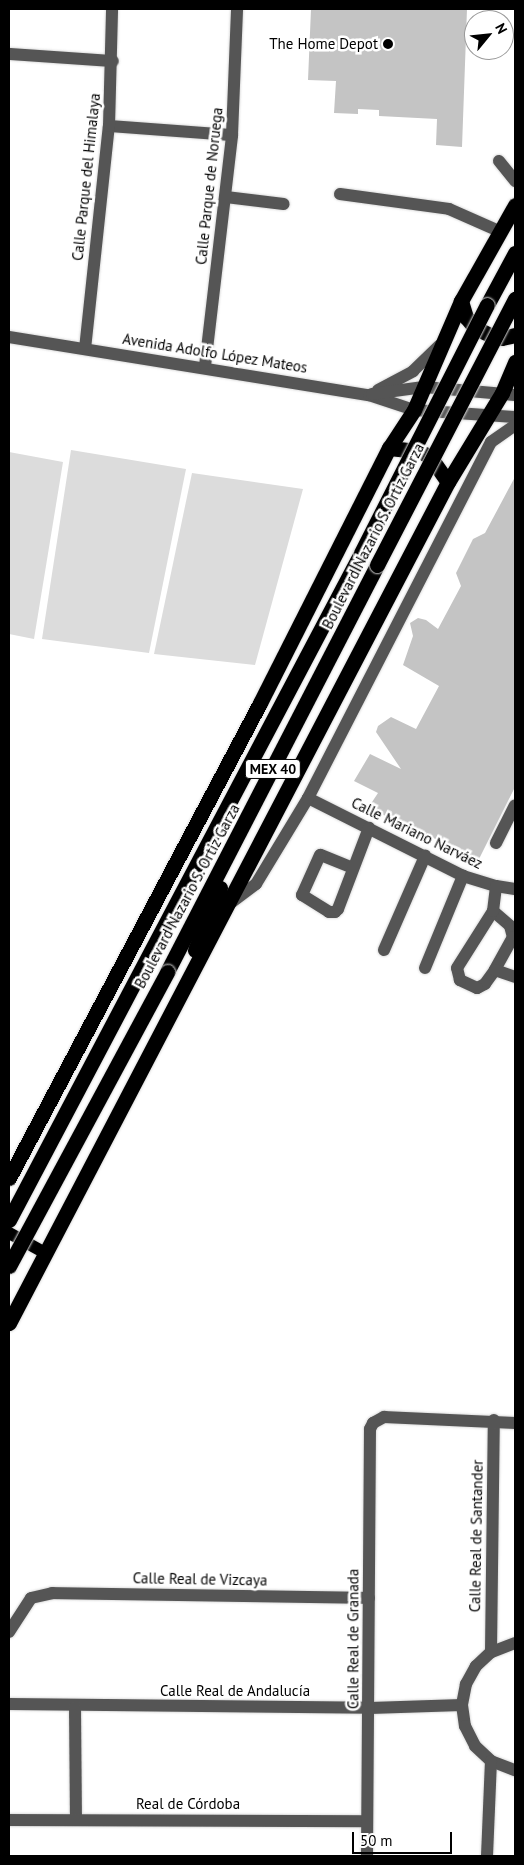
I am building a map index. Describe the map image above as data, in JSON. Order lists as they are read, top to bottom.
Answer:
{
  "streets": {
    "highway": ["Boulevard Nazario S. Ortiz Garza", "MEX 40"],
    "street": [
      "Calle Parque del Himalaya",
      "Calle Parque de Noruega",
      "Avenida Adolfo López Mateos",
      "Calle Mariano Narváez",
      "Calle Real de Santander",
      "Calle Real de Vizcaya",
      "Calle Real de Granada",
      "Calle Real de Andalucía",
      "Real de Córdoba"
    ]
  },
  "crossings": [
    ["Calle Parque del Himalaya", "Avenida Adolfo López Mateos"],
    ["Calle Parque de Noruega", "Avenida Adolfo López Mateos"],
    ["Calle Real de Santander", "Calle Real de Granada"],
    ["Calle Real de Vizcaya", "Calle Real de Granada"],
    ["Calle Real de Granada", "Calle Real de Andalucía"],
    ["Calle Real de Granada", "Real de Córdoba"]
  ],
  "places": ["The Home Depot"],
  "scale_bar": "50 m",
  "north": "top right"
}
